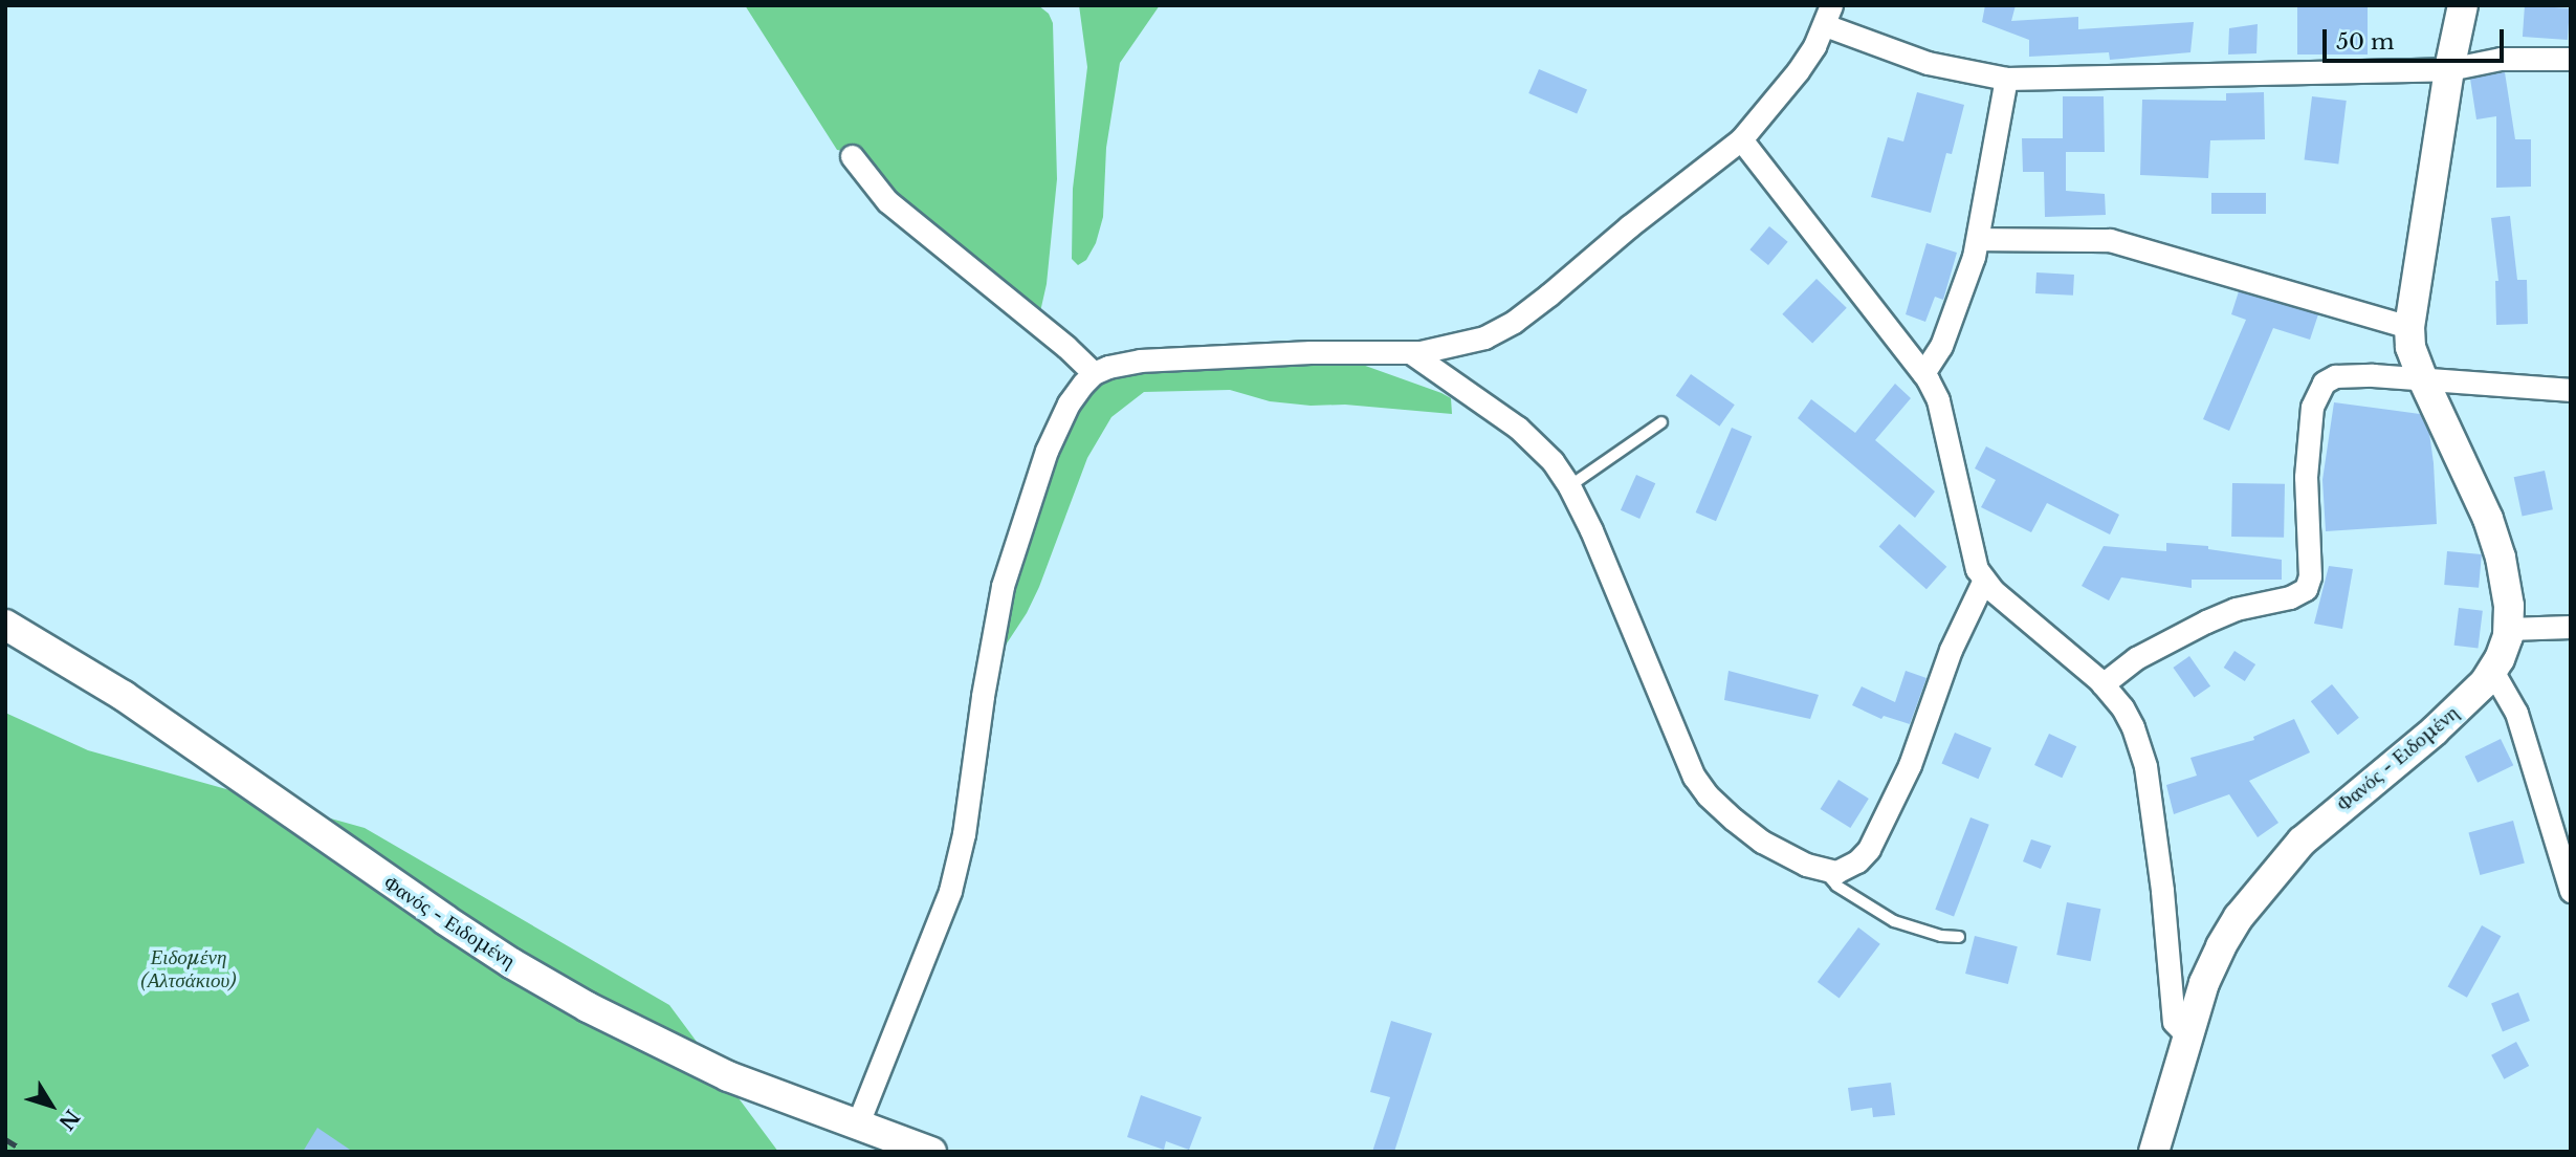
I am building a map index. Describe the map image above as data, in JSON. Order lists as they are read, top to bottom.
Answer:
{
  "streets": {
    "street": ["Φανός - Ειδομένη"]
  },
  "parks": ["Ειδομένη (Αλτσάκιου)"],
  "scale_bar": "50 m",
  "north": "bottom right"
}
